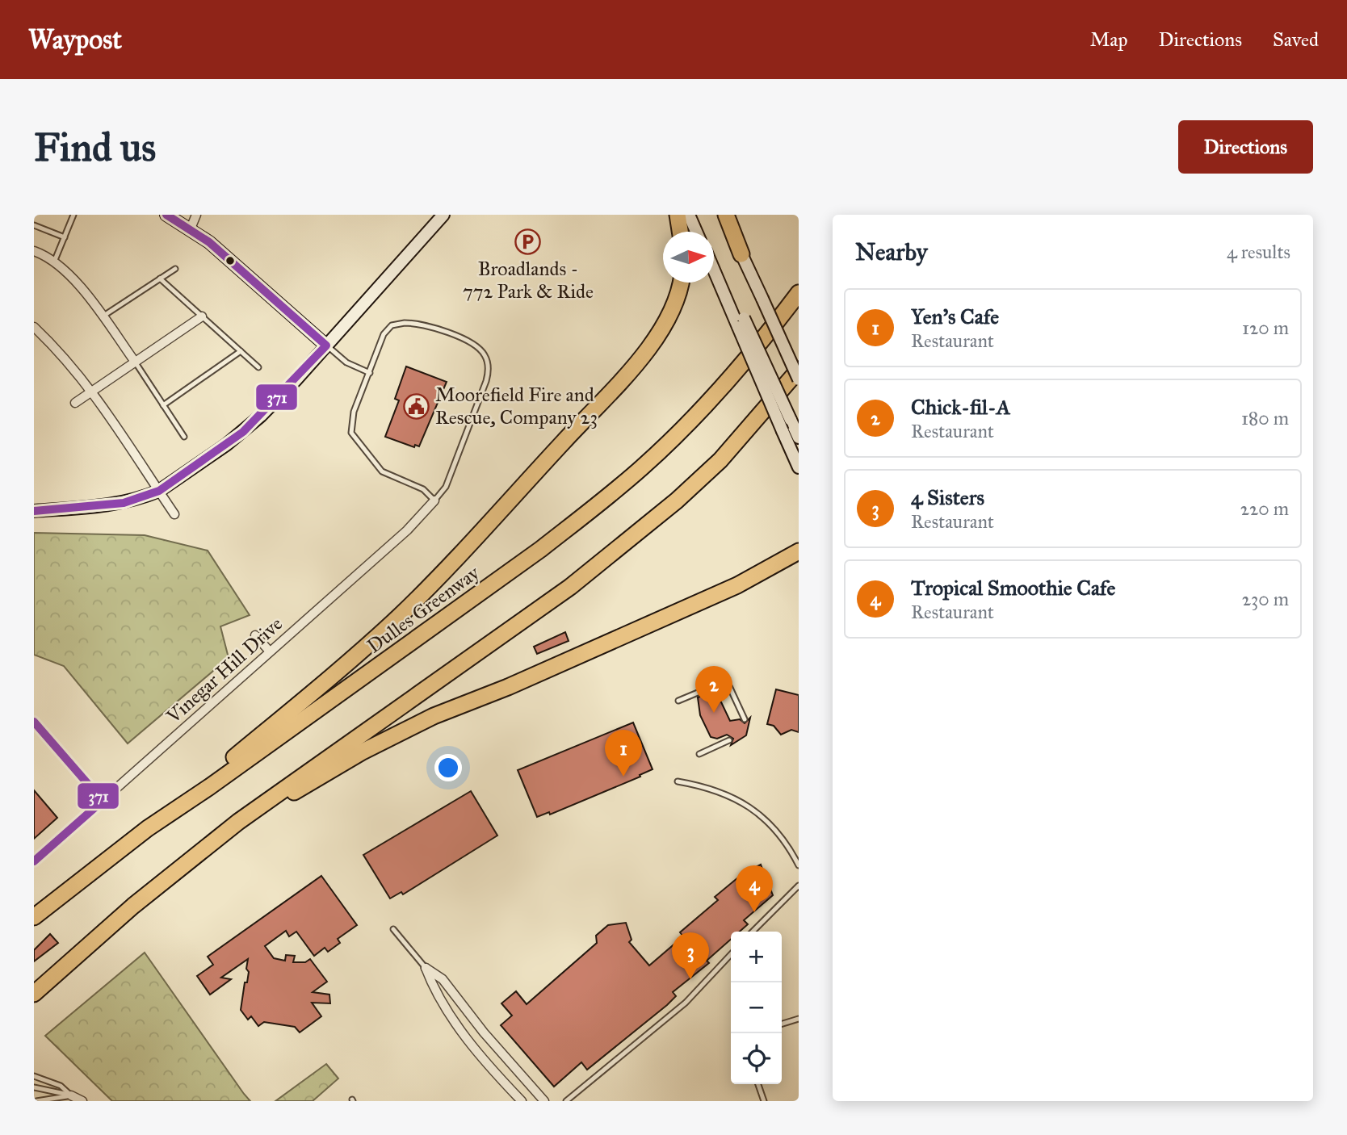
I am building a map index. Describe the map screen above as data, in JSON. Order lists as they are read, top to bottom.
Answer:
{
  "streets": {
    "highway": ["Dulles Greenway"],
    "street": ["Vinegar Hill Drive"]
  },
  "places": {
    "parking": ["Broadlands - 772 Park & Ride"],
    "public building": ["Moorefield Fire and Rescue, Company 23"]
  },
  "lines": ["transit line 371"],
  "north": "right",
  "page": {
    "header": "Waypost",
    "nav": ["Map", "Directions", "Saved"],
    "buttons": "Directions",
    "title": "Find us",
    "heading": ["Nearby", "4 results"],
    "list": [
      {
        "mark": "1",
        "name": "Yen's Cafe",
        "note": "Restaurant",
        "value": "120 m"
      },
      {
        "mark": "2",
        "name": "Chick-fil-A",
        "note": "Restaurant",
        "value": "180 m"
      },
      {
        "mark": "3",
        "name": "4 Sisters",
        "note": "Restaurant",
        "value": "220 m"
      },
      {
        "mark": "4",
        "name": "Tropical Smoothie Cafe",
        "note": "Restaurant",
        "value": "230 m"
      }
    ],
    "pins": [
      "2",
      "1",
      "4",
      "3"
    ],
    "map_buttons": ["+", "−"]
  }
}
